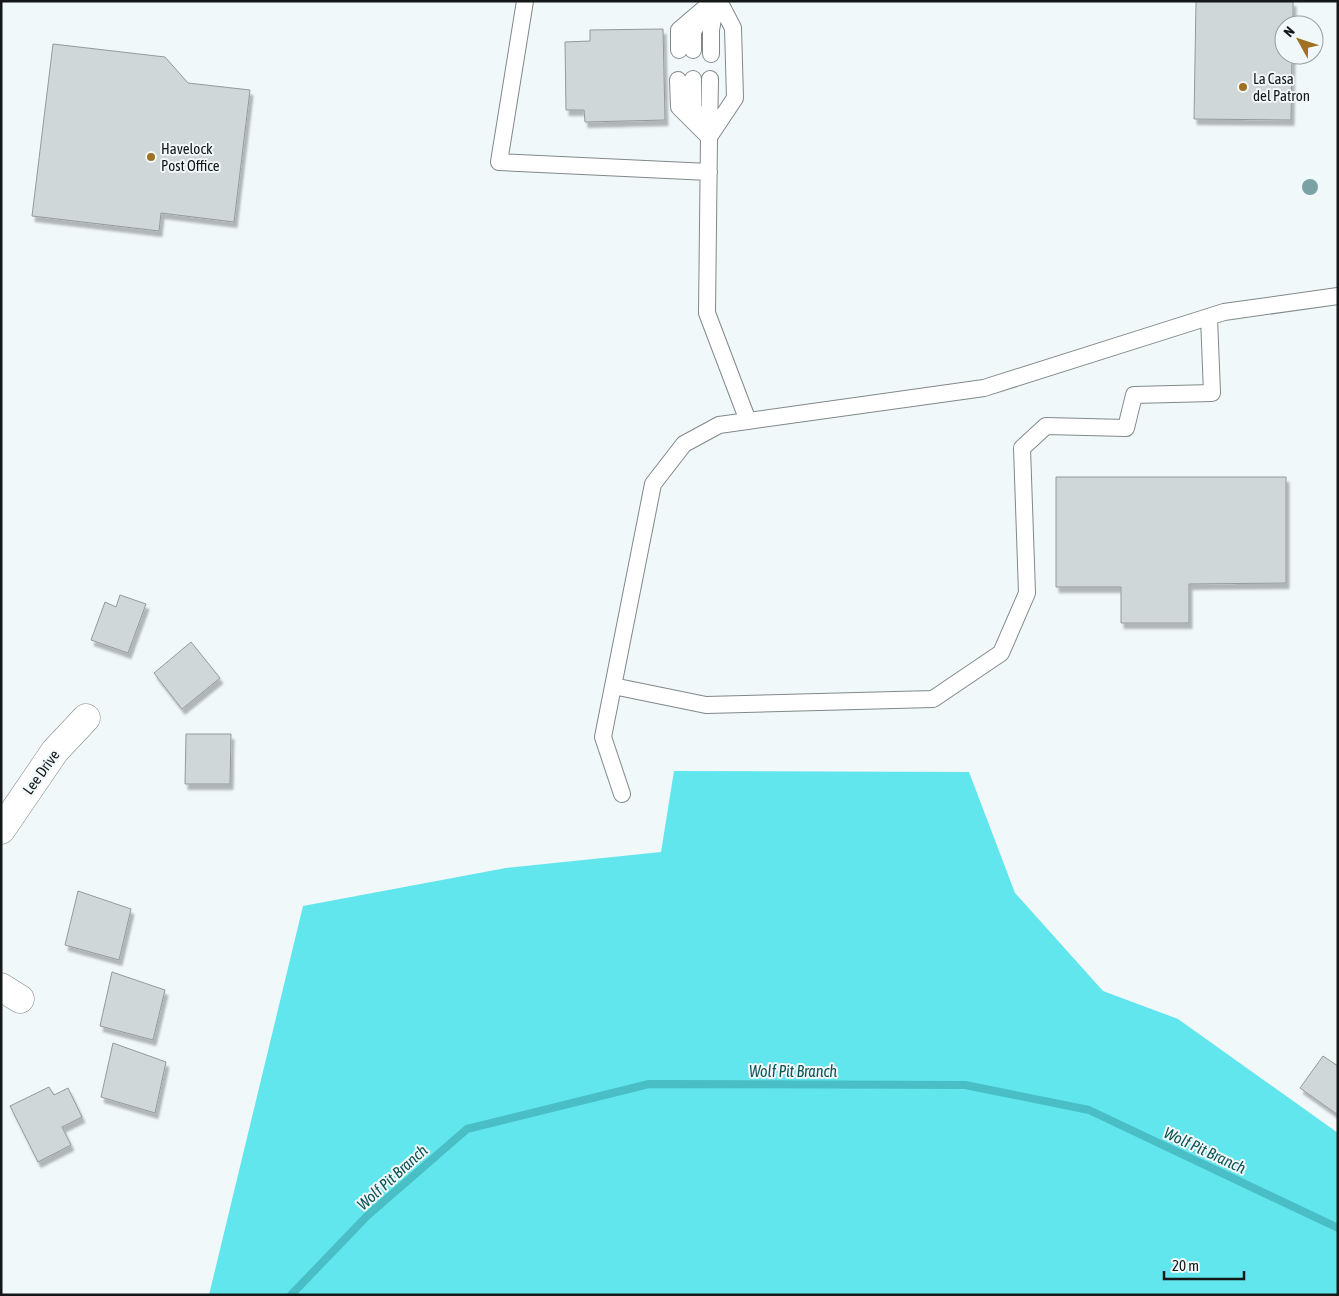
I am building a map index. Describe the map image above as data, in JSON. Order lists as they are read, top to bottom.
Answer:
{
  "streets": {
    "street": ["Lee Drive"]
  },
  "water": ["Wolf Pit Branch"],
  "places": ["La Casa del Patron", "Havelock Post Office"],
  "scale_bar": "20 m",
  "north": "top left"
}
